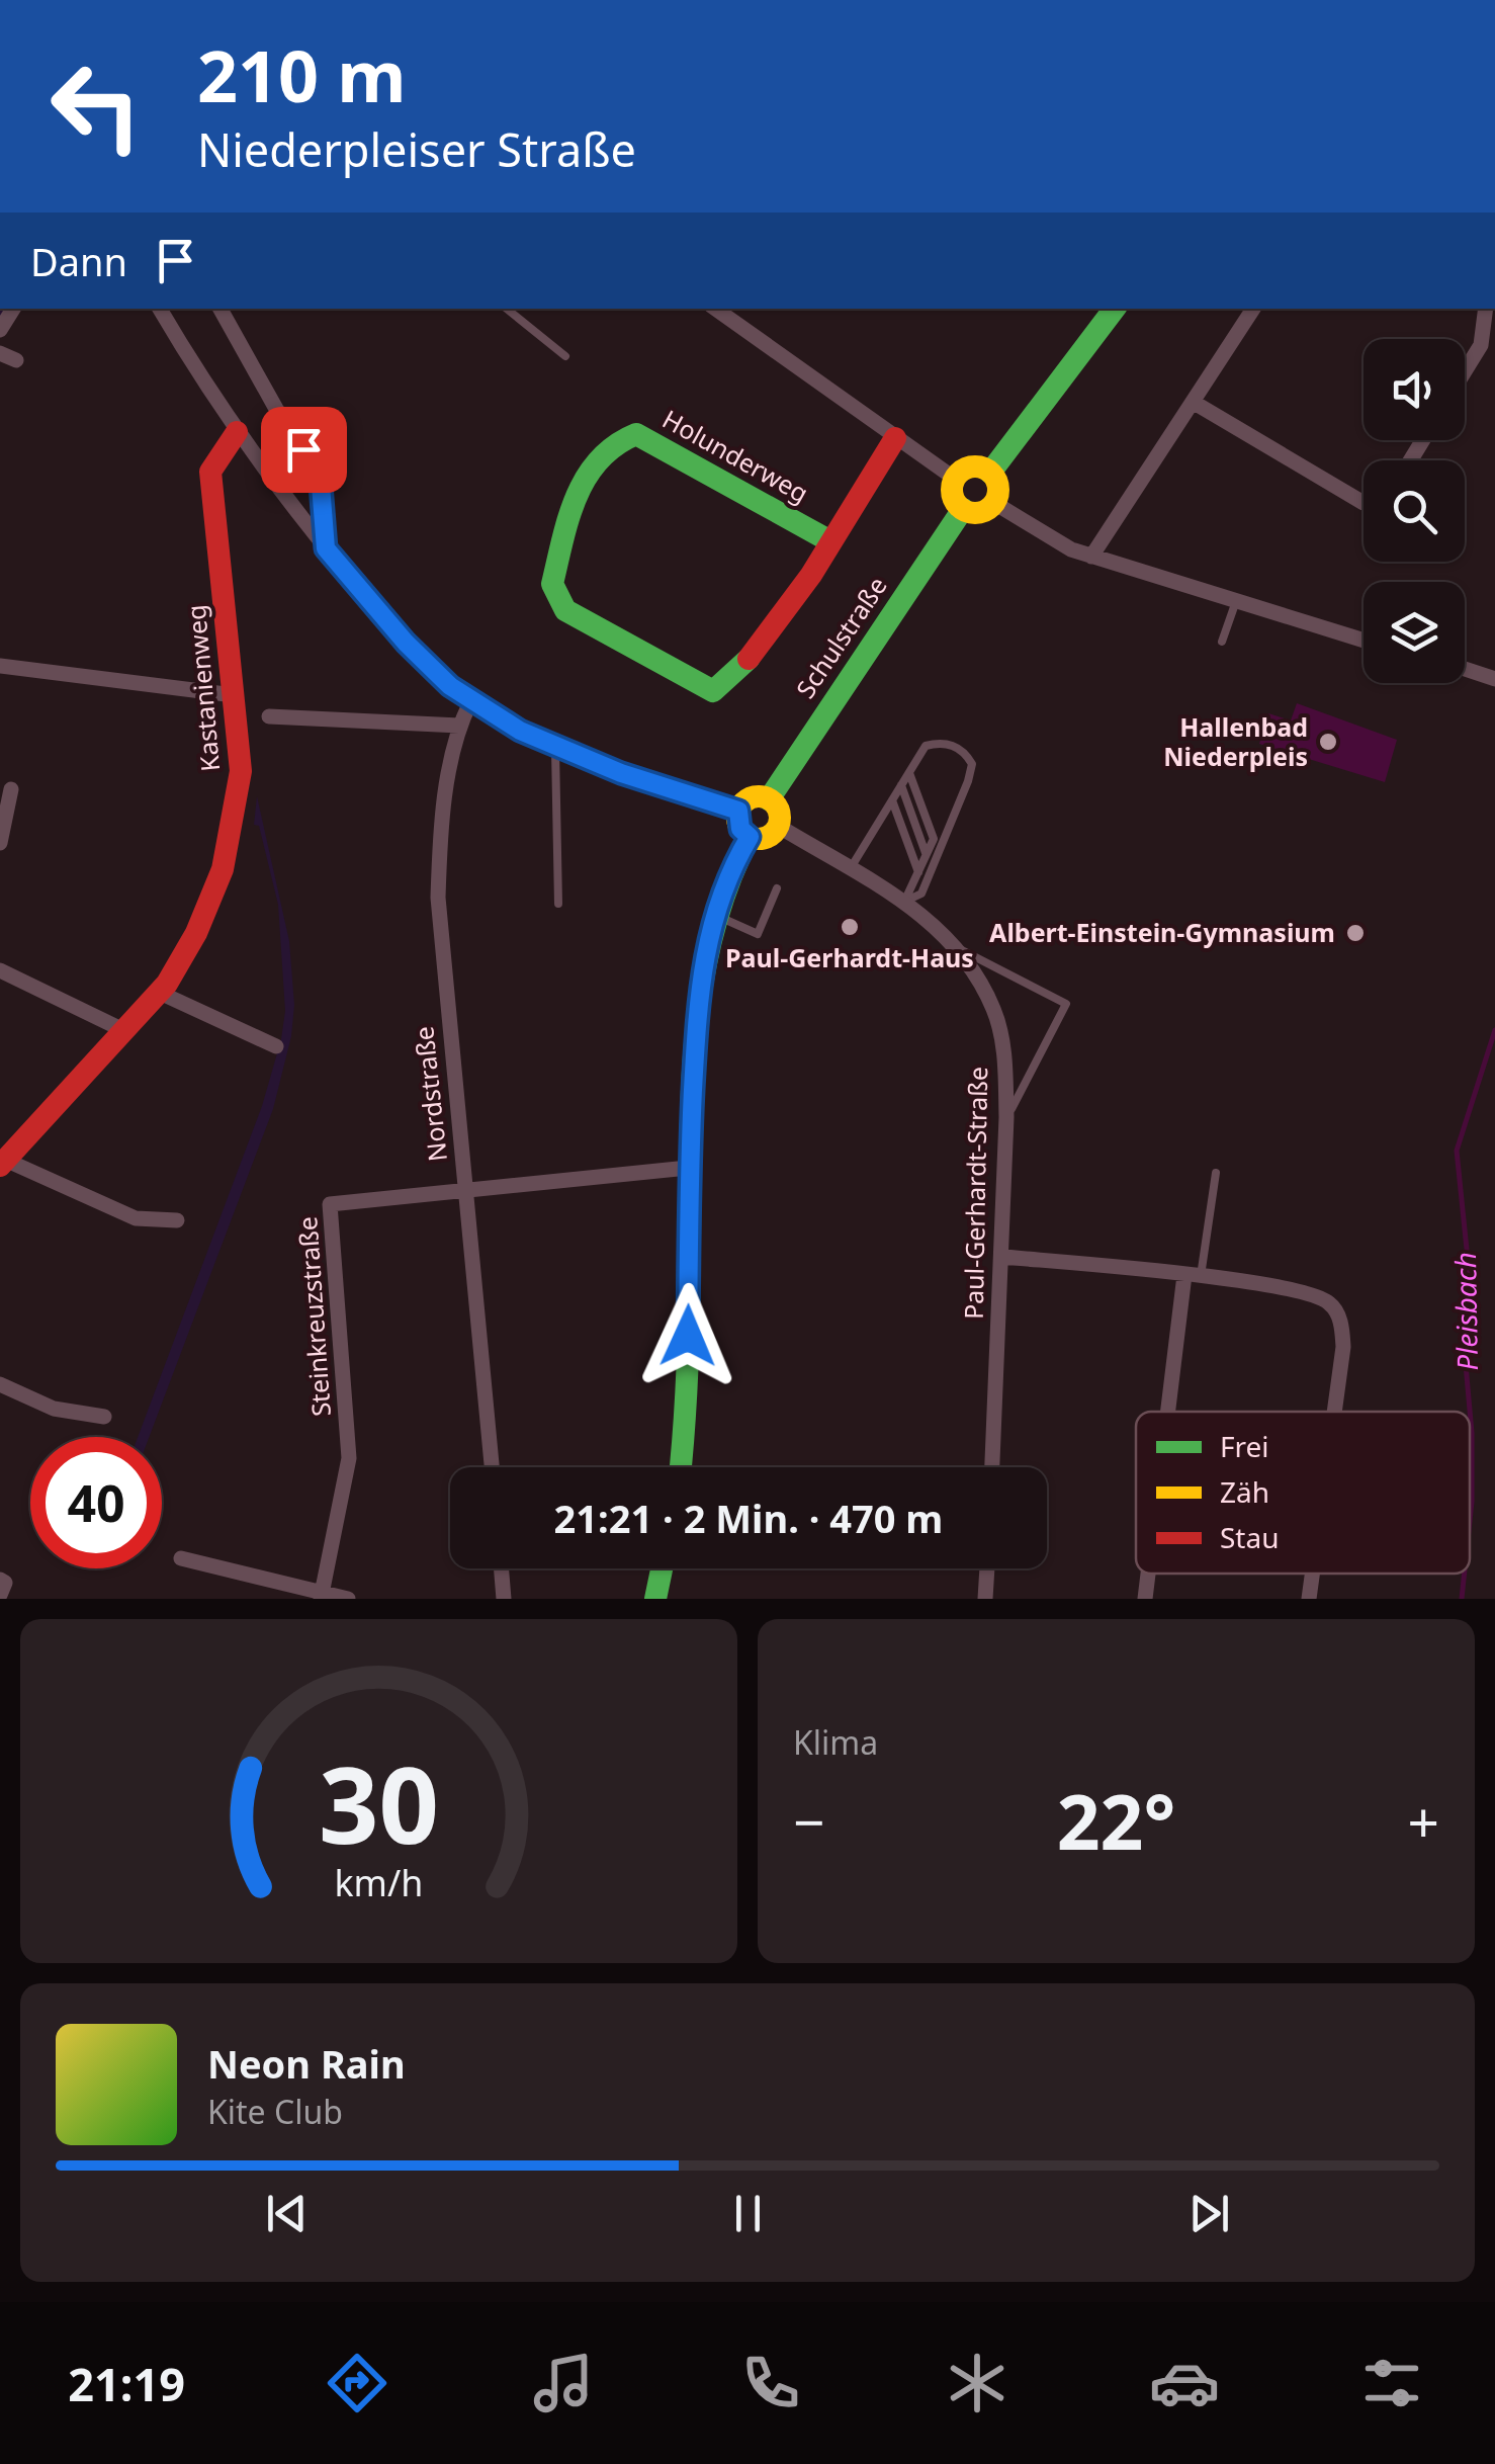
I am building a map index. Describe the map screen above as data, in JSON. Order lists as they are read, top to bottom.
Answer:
{
  "streets": {
    "street": [
      "Holunderweg",
      "Schulstraße",
      "Kastanienweg",
      "Nordstraße",
      "Paul-Gerhardt-Straße",
      "Steinkreuzstraße"
    ]
  },
  "crossings": [
    ["Schulstraße", "Paul-Gerhardt-Straße"],
    ["Nordstraße", "Steinkreuzstraße"]
  ],
  "water": ["Pleisbach"],
  "places": ["Hallenbad Niederpleis", "Paul-Gerhardt-Haus", "Albert-Einstein-Gymnasium"],
  "legend": ["Frei", "Zäh", "Stau"],
  "page": {
    "turn": ["210 m", "Niederpleiser Straße"],
    "then": "Dann",
    "limit": "40",
    "trip": "21:21 · 2 Min. · 470 m",
    "tile": "Klima",
    "heat": ["−", "22°", "+"],
    "song": ["Neon Rain", "Kite Club"],
    "tabs": "21:19",
    "gauge": ["30", "km/h"]
  }
}
